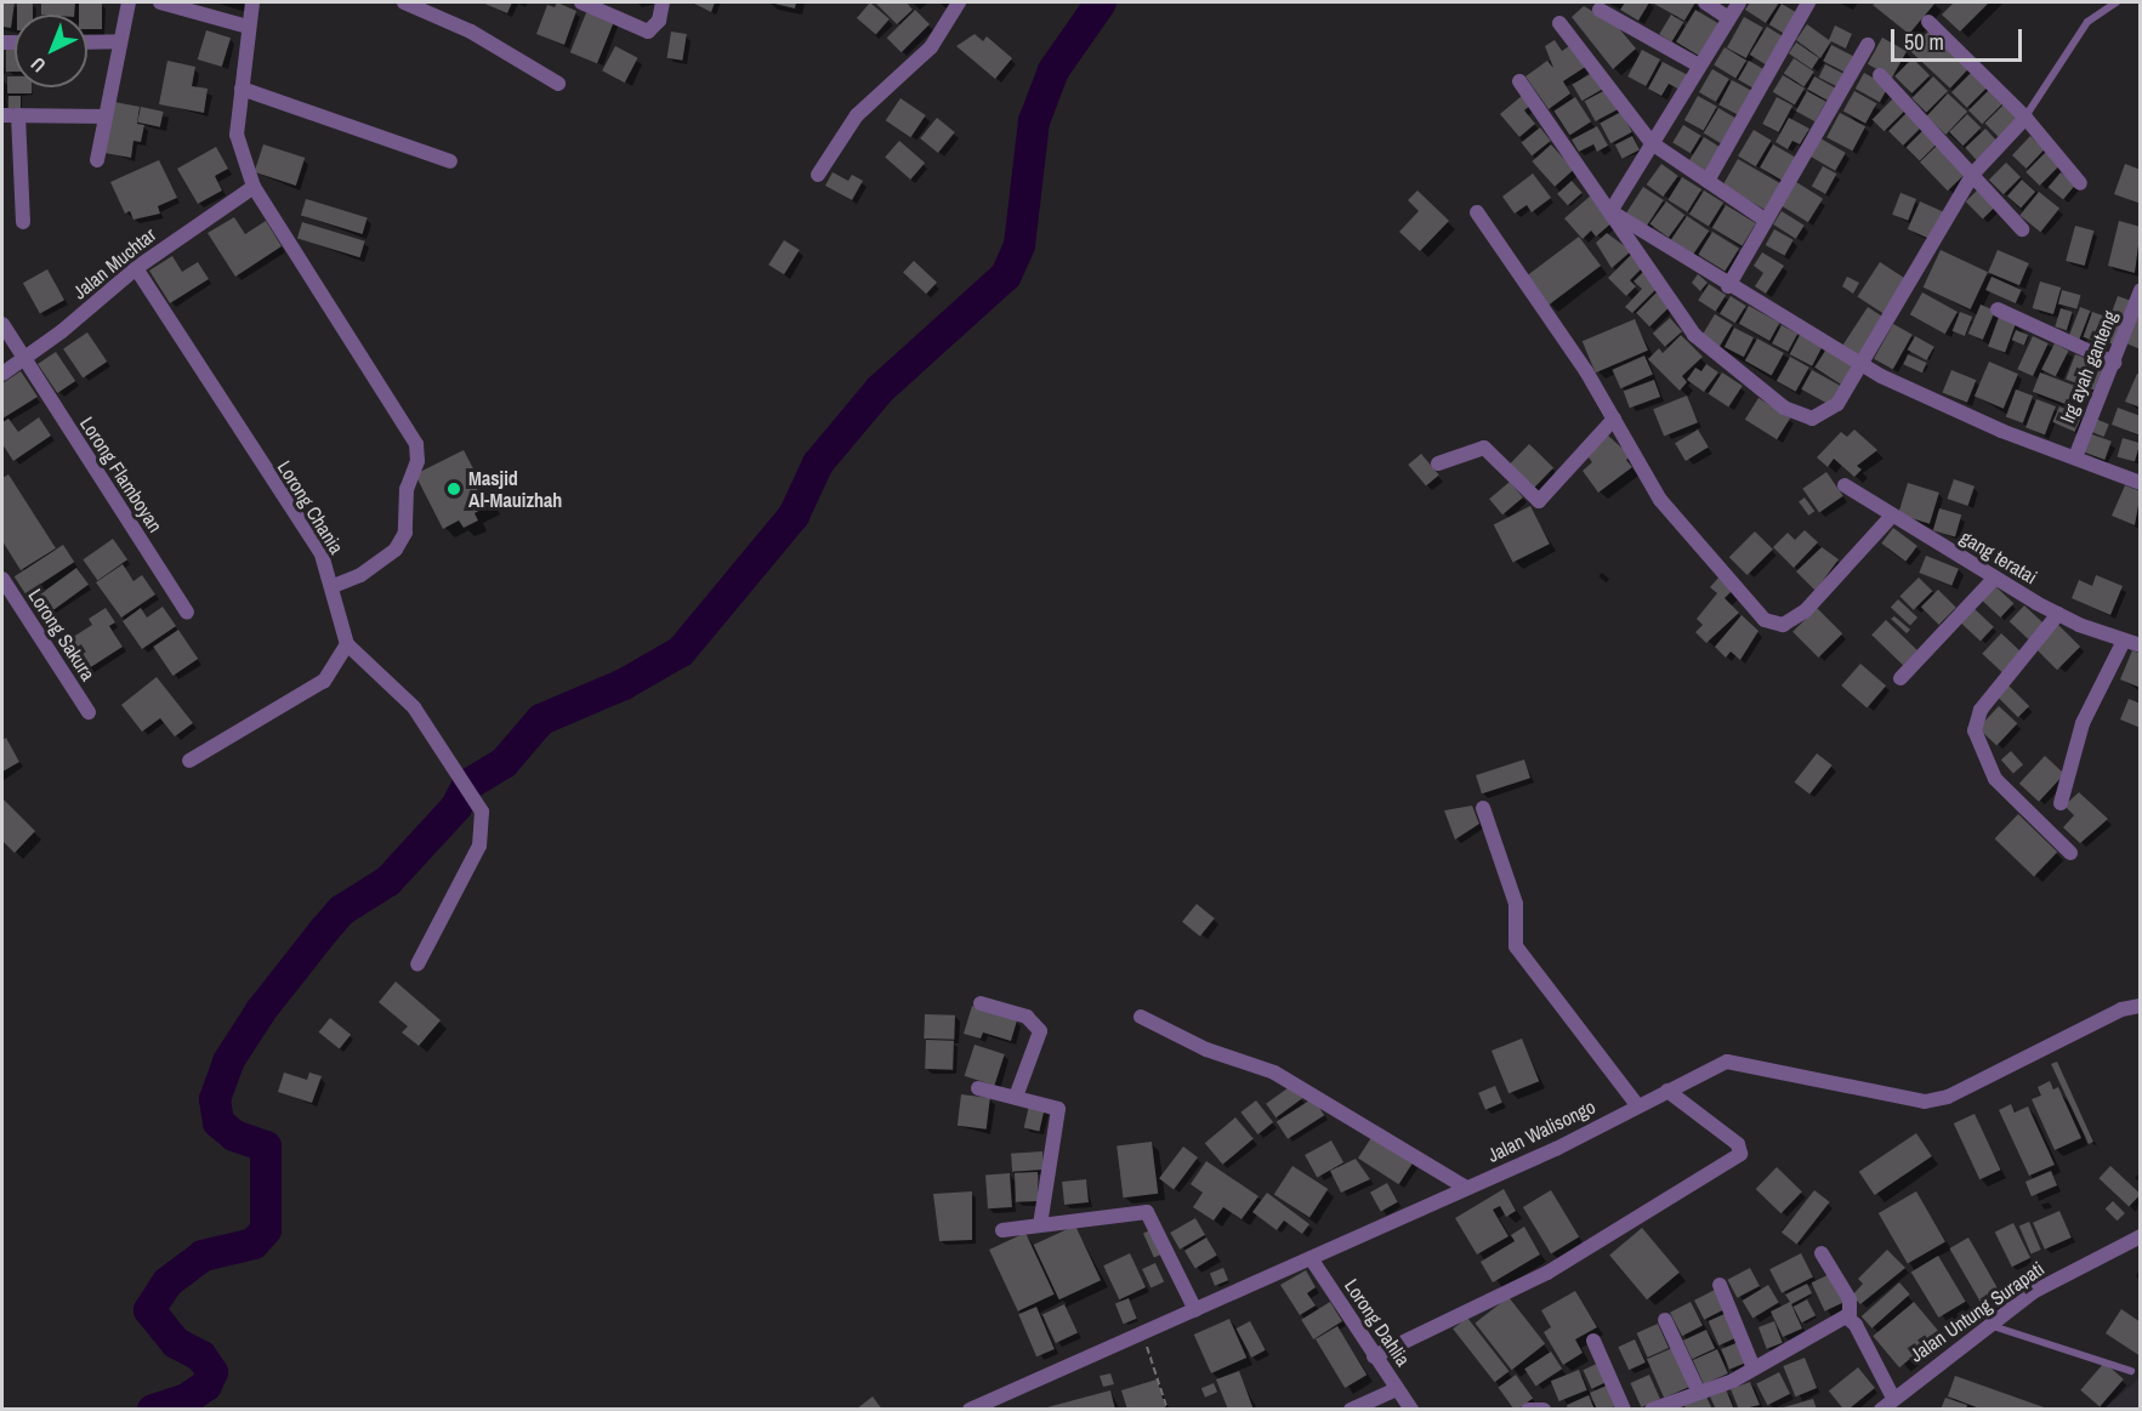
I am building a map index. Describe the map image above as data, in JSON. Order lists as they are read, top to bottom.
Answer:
{
  "streets": {
    "street": [
      "Jalan Muchtar",
      "lrg ayah ganteng",
      "Lorong Flamboyan",
      "Lorong Chania",
      "gang teratai",
      "Lorong Sakura",
      "Jalan Walisongo",
      "Jalan Untung Surapati",
      "Lorong Dahlia"
    ]
  },
  "crossings": [
    ["Jalan Muchtar", "Lorong Flamboyan"],
    ["Jalan Muchtar", "Lorong Chania"],
    ["Jalan Walisongo", "Lorong Dahlia"]
  ],
  "places": ["Masjid Al-Mauizhah"],
  "scale_bar": "50 m",
  "north": "bottom left"
}
